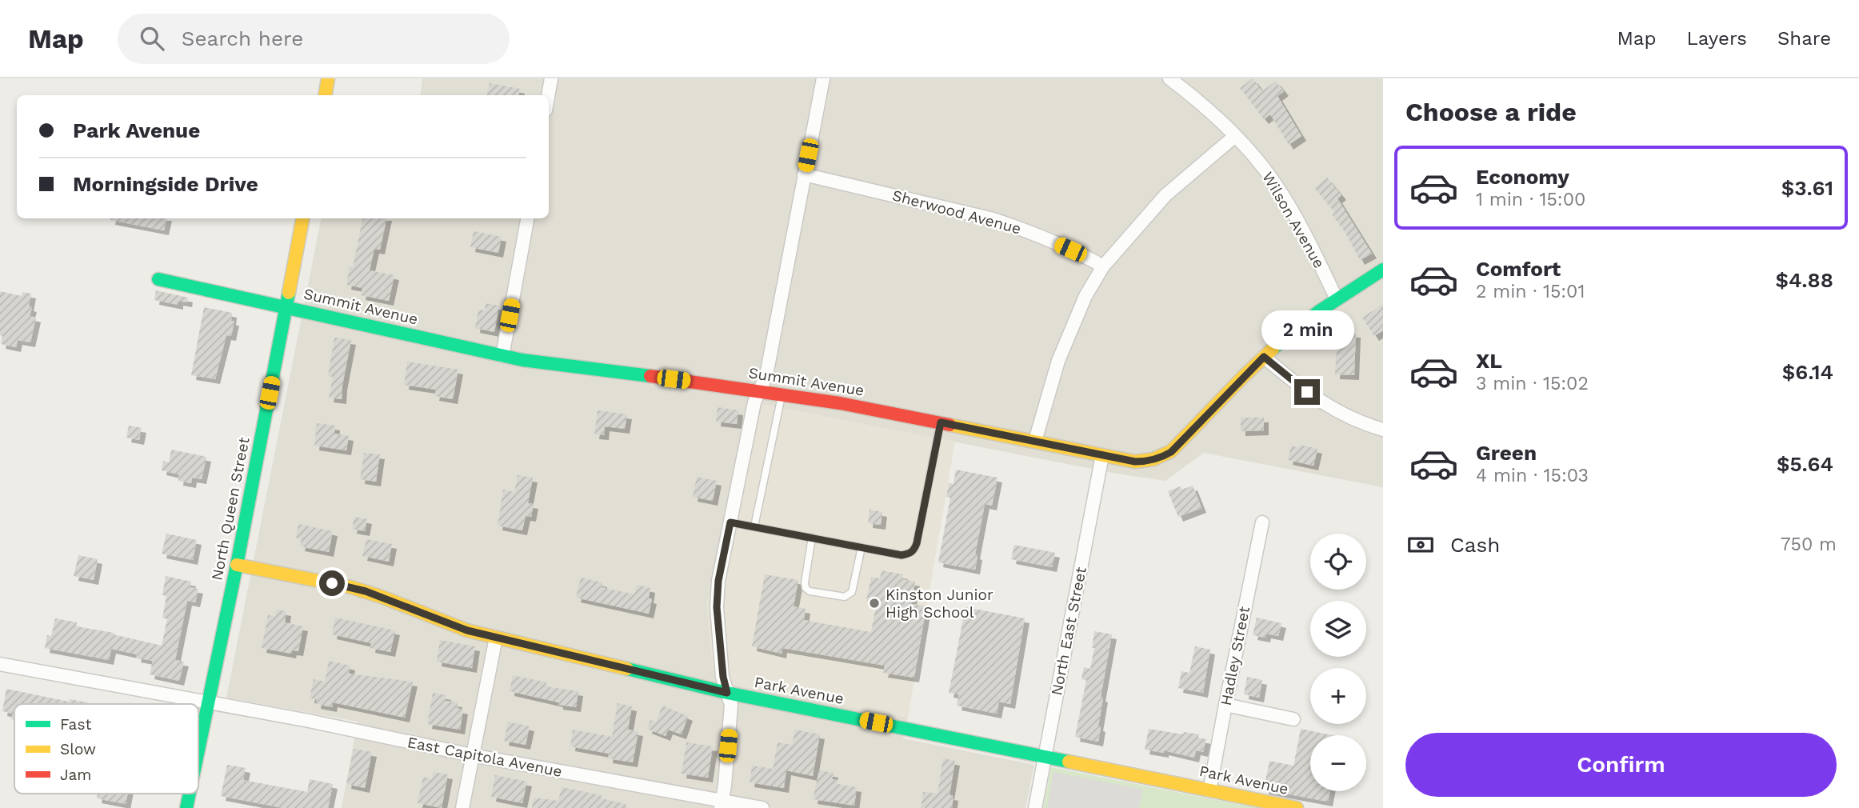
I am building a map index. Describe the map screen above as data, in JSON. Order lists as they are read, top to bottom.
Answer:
{
  "streets": {
    "street": [
      "Sherwood Avenue",
      "Wilson Avenue",
      "Summit Avenue",
      "North Queen Street",
      "North East Street",
      "Hadley Street",
      "Park Avenue",
      "East Capitola Avenue"
    ]
  },
  "crossings": [
    ["Wilson Avenue", "Summit Avenue"],
    ["Summit Avenue", "North Queen Street"],
    ["Summit Avenue", "North East Street"],
    ["North Queen Street", "Park Avenue"],
    ["North Queen Street", "East Capitola Avenue"],
    ["North East Street", "Park Avenue"],
    ["Hadley Street", "Park Avenue"]
  ],
  "places": ["Kinston Junior High School"],
  "legend": ["Fast", "Slow", "Jam"],
  "page": {
    "header": "Map",
    "search": "Search here",
    "nav": ["Map", "Layers", "Share"],
    "heading": "Choose a ride",
    "banner": ["Park Avenue", "Morningside Drive"],
    "list": [
      {
        "name": "Economy",
        "note": "1 min · 15:00",
        "value": "$3.61"
      },
      {
        "name": "Comfort",
        "note": "2 min · 15:01",
        "value": "$4.88"
      },
      {
        "name": "XL",
        "note": "3 min · 15:02",
        "value": "$6.14"
      },
      {
        "name": "Green",
        "note": "4 min · 15:03",
        "value": "$5.64"
      }
    ],
    "bubble": "2 min",
    "pay": ["Cash", "750 m"],
    "map_buttons": ["+", "−"],
    "buttons": "Confirm"
  }
}
